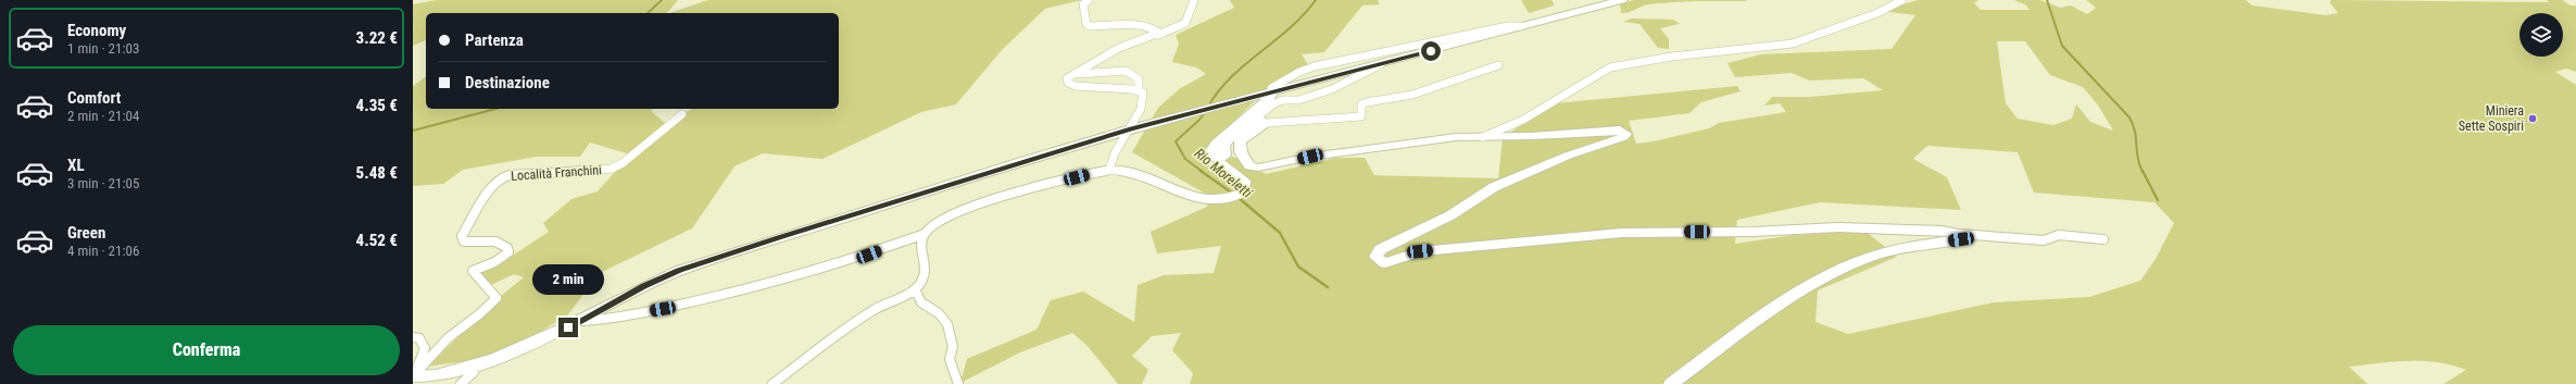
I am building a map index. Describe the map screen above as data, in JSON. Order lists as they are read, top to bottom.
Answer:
{
  "streets": {
    "street": ["Località Franchini"]
  },
  "water": ["Rio Moreletti"],
  "places": ["Miniera Sette Sospiri"],
  "page": {
    "list": [
      {
        "name": "Economy",
        "note": "1 min · 21:03",
        "value": "3.22 €"
      },
      {
        "name": "Comfort",
        "note": "2 min · 21:04",
        "value": "4.35 €"
      },
      {
        "name": "XL",
        "note": "3 min · 21:05",
        "value": "5.48 €"
      },
      {
        "name": "Green",
        "note": "4 min · 21:06",
        "value": "4.52 €"
      }
    ],
    "banner": ["Partenza", "Destinazione"],
    "bubble": "2 min",
    "buttons": "Conferma"
  }
}
